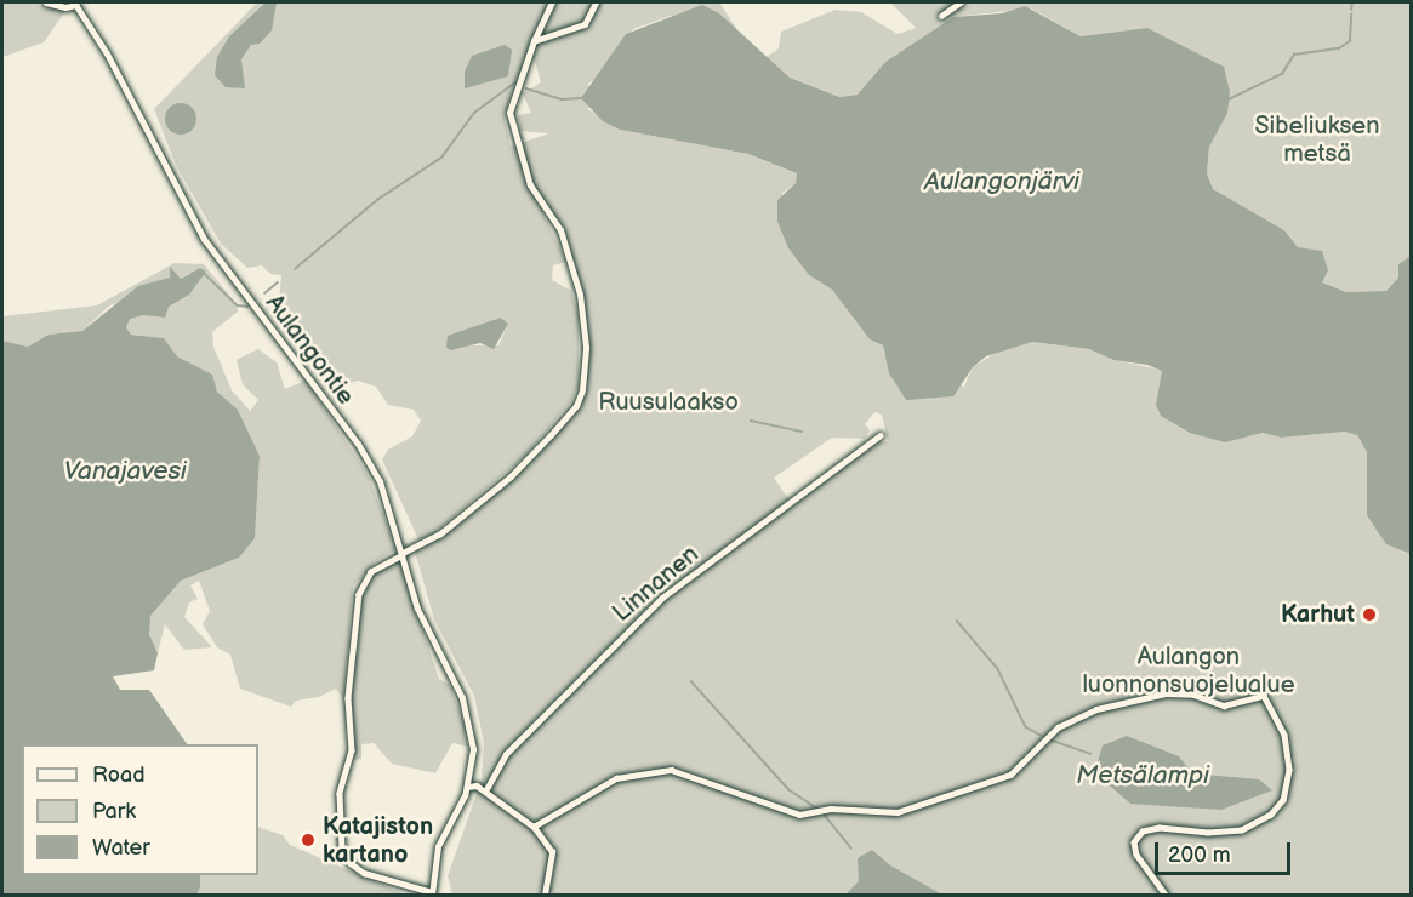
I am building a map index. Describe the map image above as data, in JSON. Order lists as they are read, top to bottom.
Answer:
{
  "streets": {
    "street": ["Aulangontie", "Linnanen"]
  },
  "water": ["Aulangonjärvi", "Vanajavesi", "Metsälampi"],
  "parks": ["Sibeliuksen metsä", "Ruusulaakso", "Aulangon luonnonsuojelualue"],
  "places": ["Karhut", "Katajiston kartano"],
  "legend": ["Road", "Park", "Water"],
  "scale_bar": "200 m"
}
